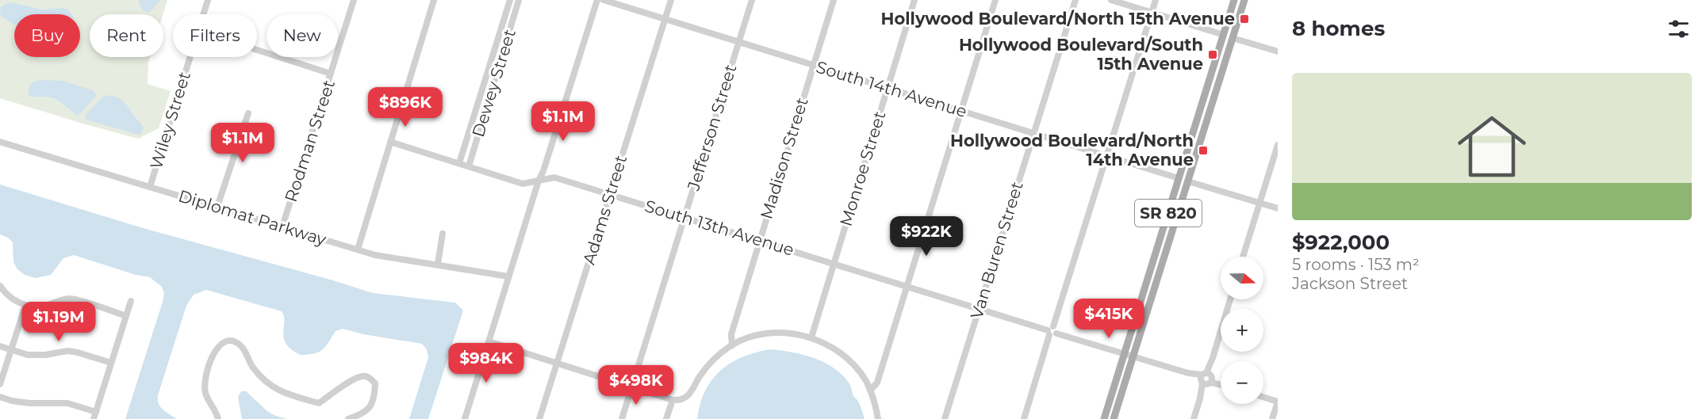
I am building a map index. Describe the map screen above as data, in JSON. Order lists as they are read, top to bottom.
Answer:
{
  "streets": {
    "main road": ["SR 820"],
    "street": [
      "Dewey Street",
      "South 14th Avenue",
      "Wiley Street",
      "Jefferson Street",
      "Rodman Street",
      "Madison Street",
      "Monroe Street",
      "Adams Street",
      "Diplomat Parkway",
      "South 13th Avenue",
      "Van Buren Street"
    ]
  },
  "crossings": [
    ["Dewey Street", "South 13th Avenue"],
    ["South 14th Avenue", "Jefferson Street"],
    ["South 14th Avenue", "Madison Street"],
    ["South 14th Avenue", "Monroe Street"],
    ["South 14th Avenue", "Adams Street"],
    ["South 14th Avenue", "SR 820"],
    ["South 14th Avenue", "Van Buren Street"],
    ["Wiley Street", "Diplomat Parkway"],
    ["Jefferson Street", "South 13th Avenue"],
    ["Rodman Street", "Diplomat Parkway"],
    ["Madison Street", "South 13th Avenue"],
    ["Monroe Street", "South 13th Avenue"],
    ["Adams Street", "South 13th Avenue"],
    ["SR 820", "South 13th Avenue"],
    ["South 13th Avenue", "Van Buren Street"]
  ],
  "places": {
    "transit": ["Hollywood Boulevard/North 15th Avenue", "Hollywood Boulevard/South 15th Avenue", "Hollywood Boulevard/North 14th Avenue"]
  },
  "north": "right",
  "page": {
    "heading": "8 homes",
    "chip": [
      "Buy",
      "Rent",
      "Filters",
      "New"
    ],
    "list": [
      {
        "name": "$922,000",
        "note": "5 rooms · 153 m² · Jackson Street"
      }
    ],
    "price": [
      "$896K",
      "$1.1M",
      "$1.1M",
      "$922K",
      "$415K",
      "$1.19M",
      "$984K",
      "$498K"
    ],
    "map_buttons": ["+", "−"]
  }
}
